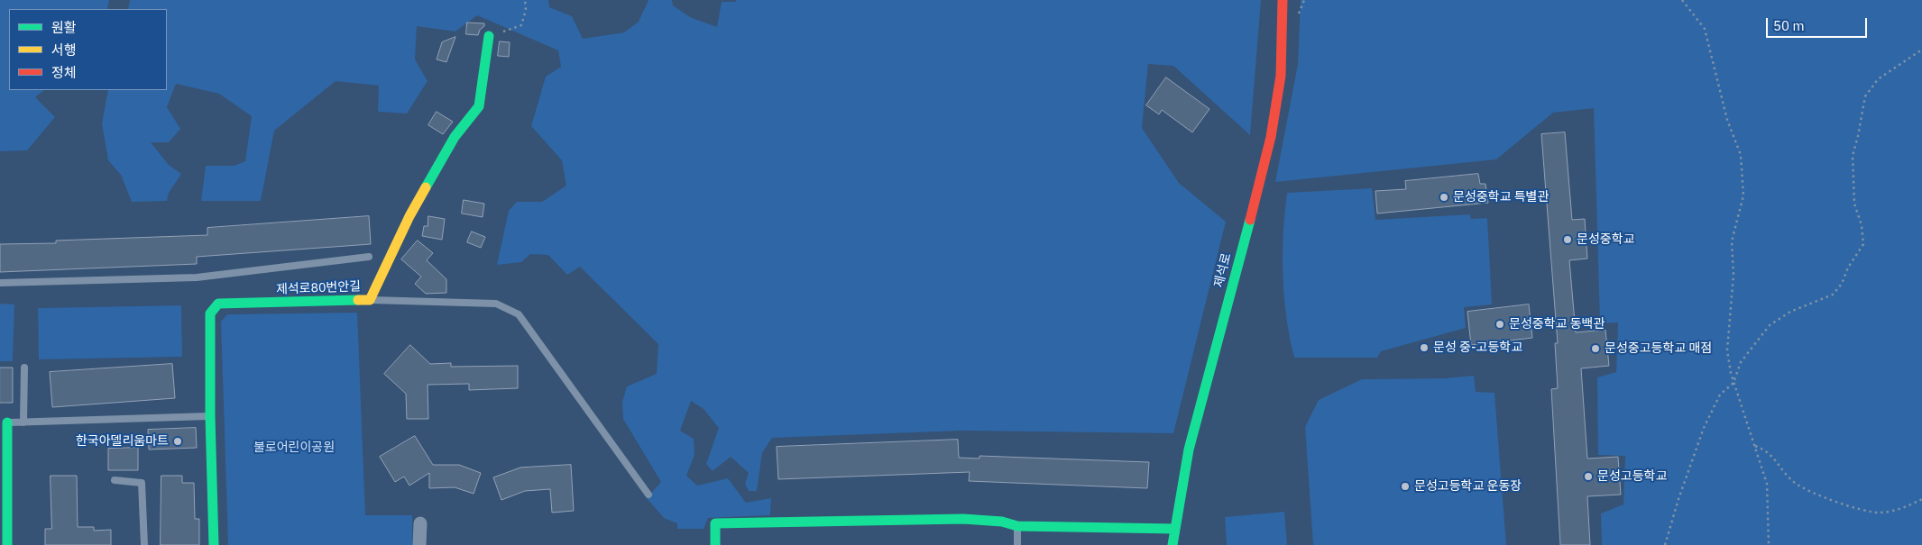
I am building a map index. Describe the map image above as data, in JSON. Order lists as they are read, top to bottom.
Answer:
{
  "streets": {
    "street": ["제석로", "제석로80번안길"]
  },
  "parks": ["불로어린이공원"],
  "places": [
    "문성중학교 특별관",
    "문성중학교",
    "문성중학교 동백관",
    "문성 중-고등학교",
    "문성중고등학교 매점",
    "한국아델리움마트",
    "문성고등학교",
    "문성고등학교 운동장"
  ],
  "legend": ["원활", "서행", "정체"],
  "scale_bar": "50 m"
}
